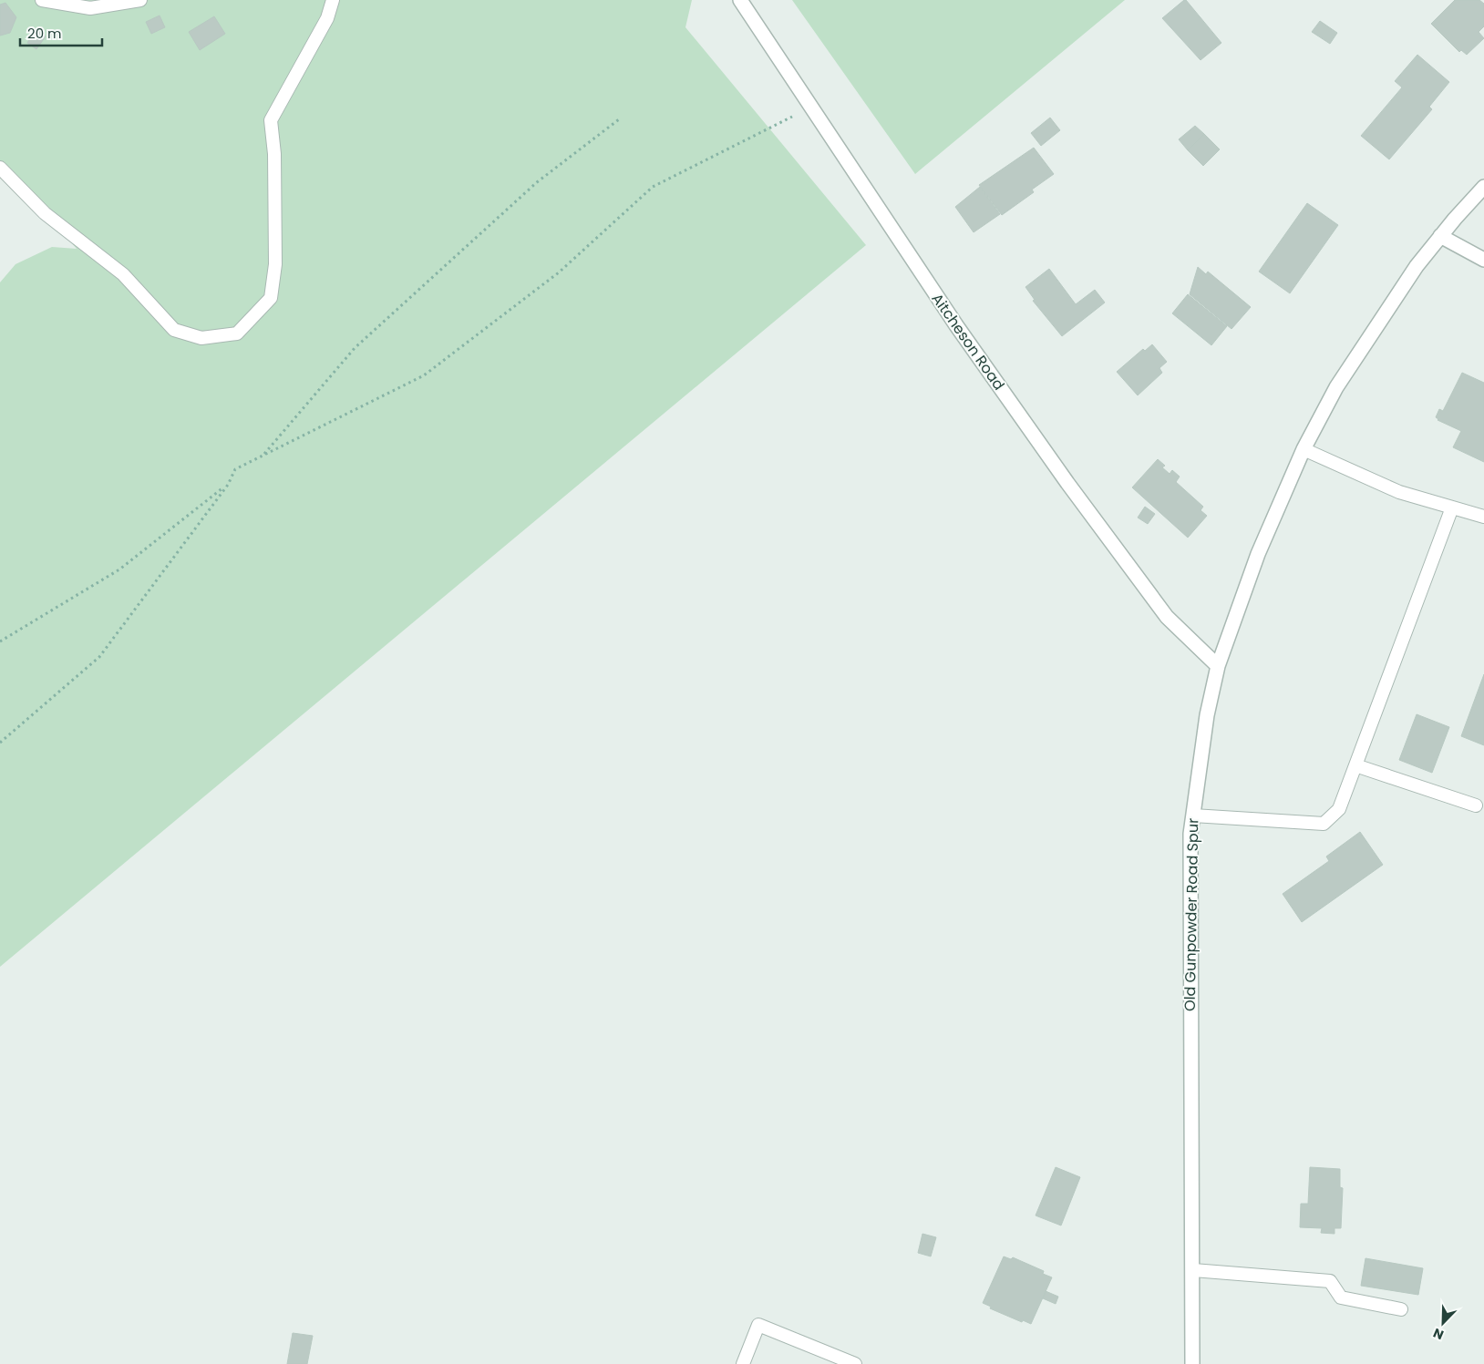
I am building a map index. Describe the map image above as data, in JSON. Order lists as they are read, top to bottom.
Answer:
{
  "streets": {
    "street": ["Aitcheson Road", "Old Gunpowder Road Spur"]
  },
  "crossings": [
    ["Aitcheson Road", "Old Gunpowder Road Spur"]
  ],
  "scale_bar": "20 m",
  "north": "bottom left"
}
